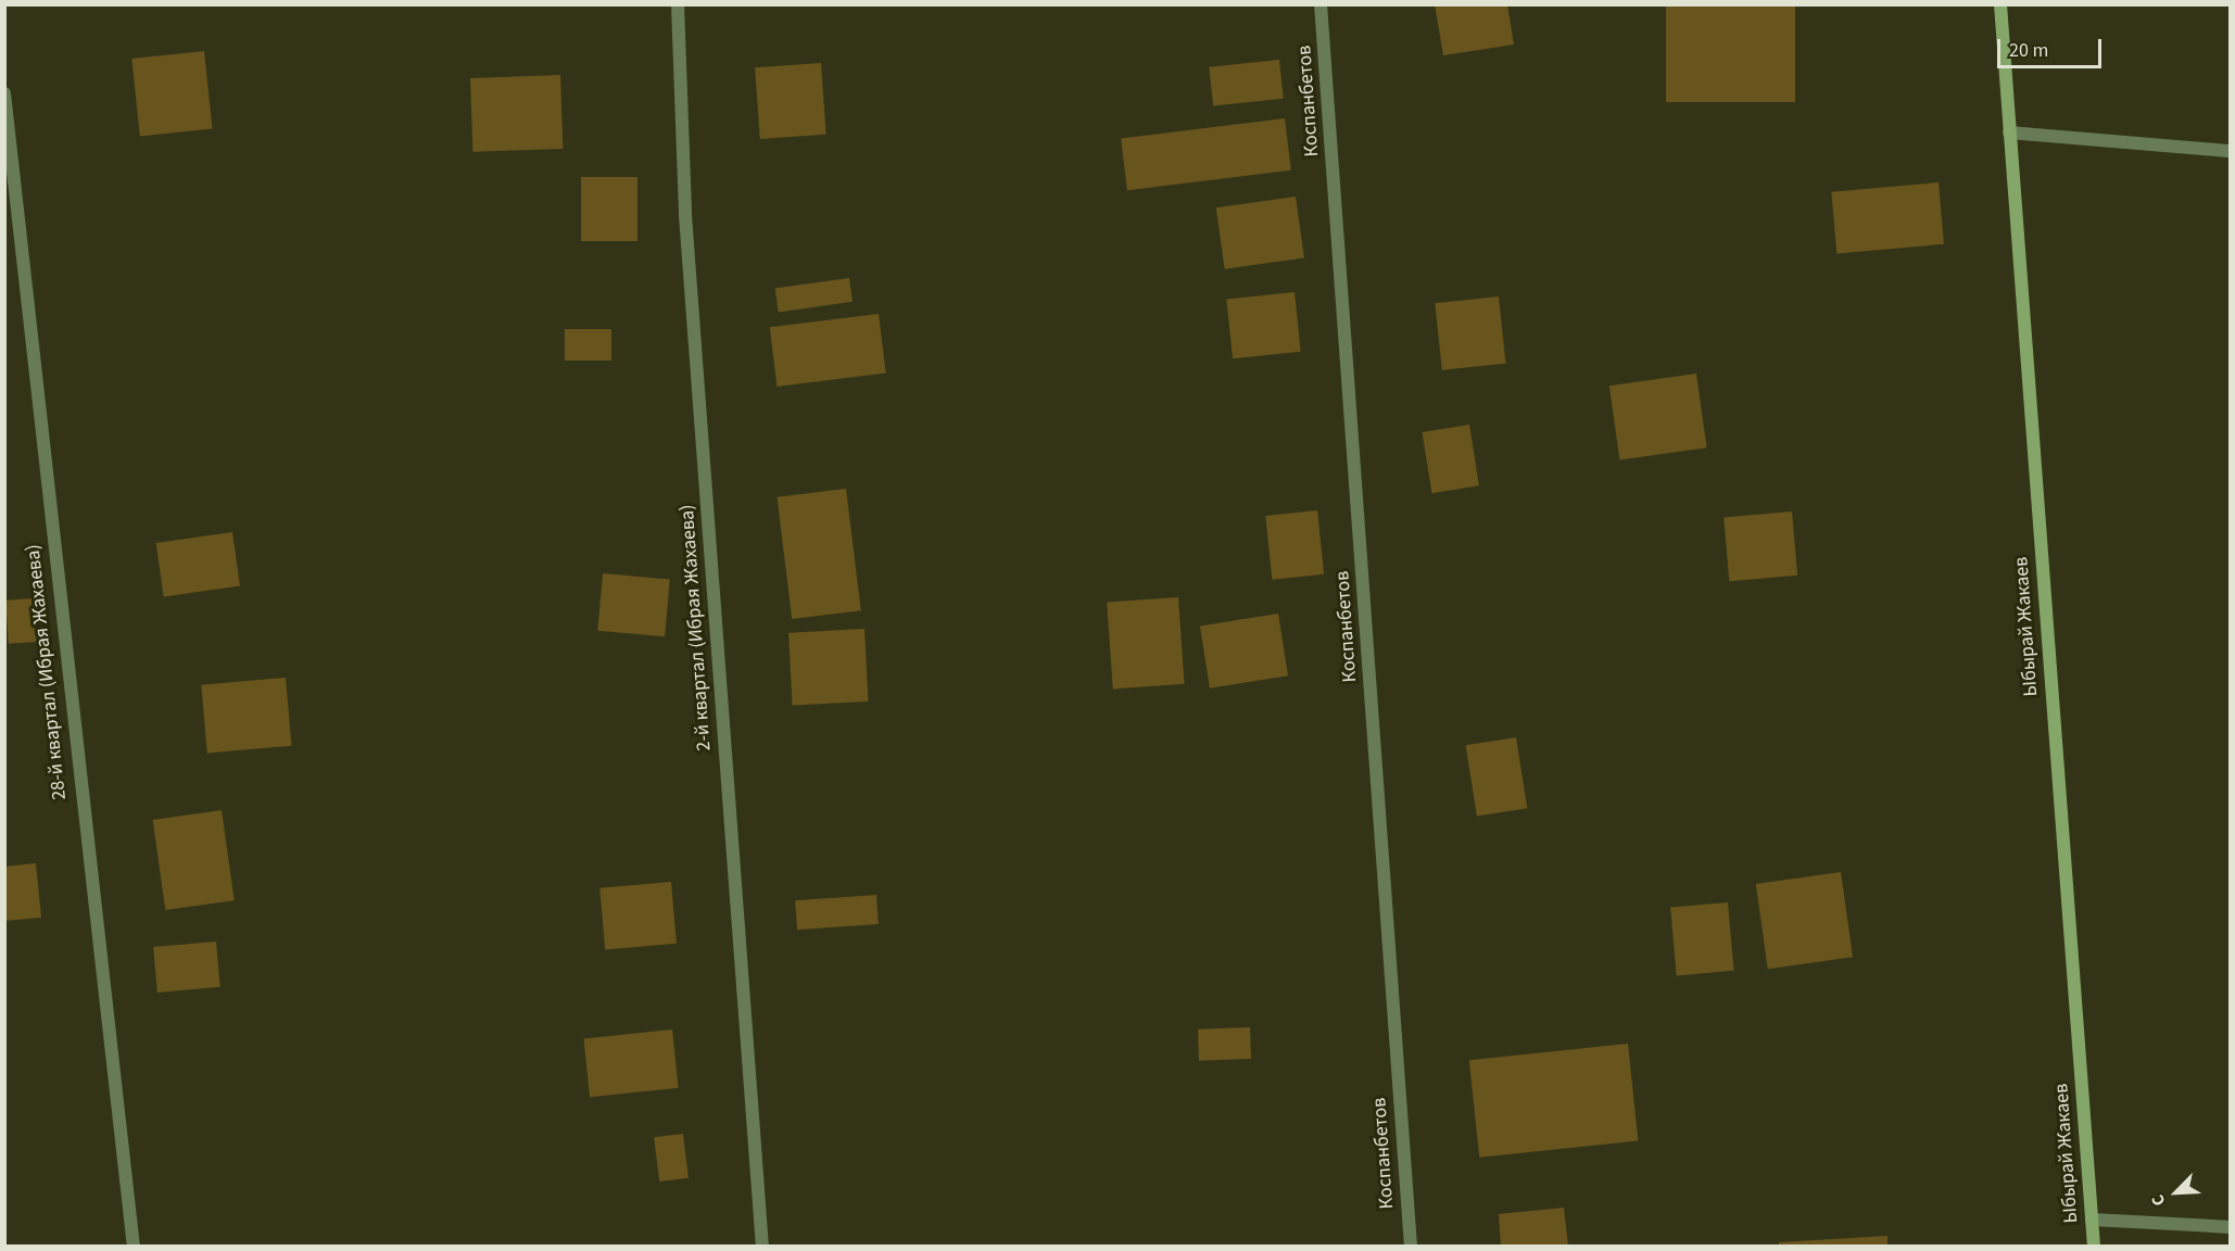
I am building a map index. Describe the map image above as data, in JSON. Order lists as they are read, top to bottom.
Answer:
{
  "streets": {
    "street": [
      "Коспанбетов",
      "Ыбырай Жакаев",
      "2-й квартал (Ибрая Жахаева)",
      "28-й квартал (Ибрая Жахаева)"
    ]
  },
  "scale_bar": "20 m",
  "north": "bottom left"
}
